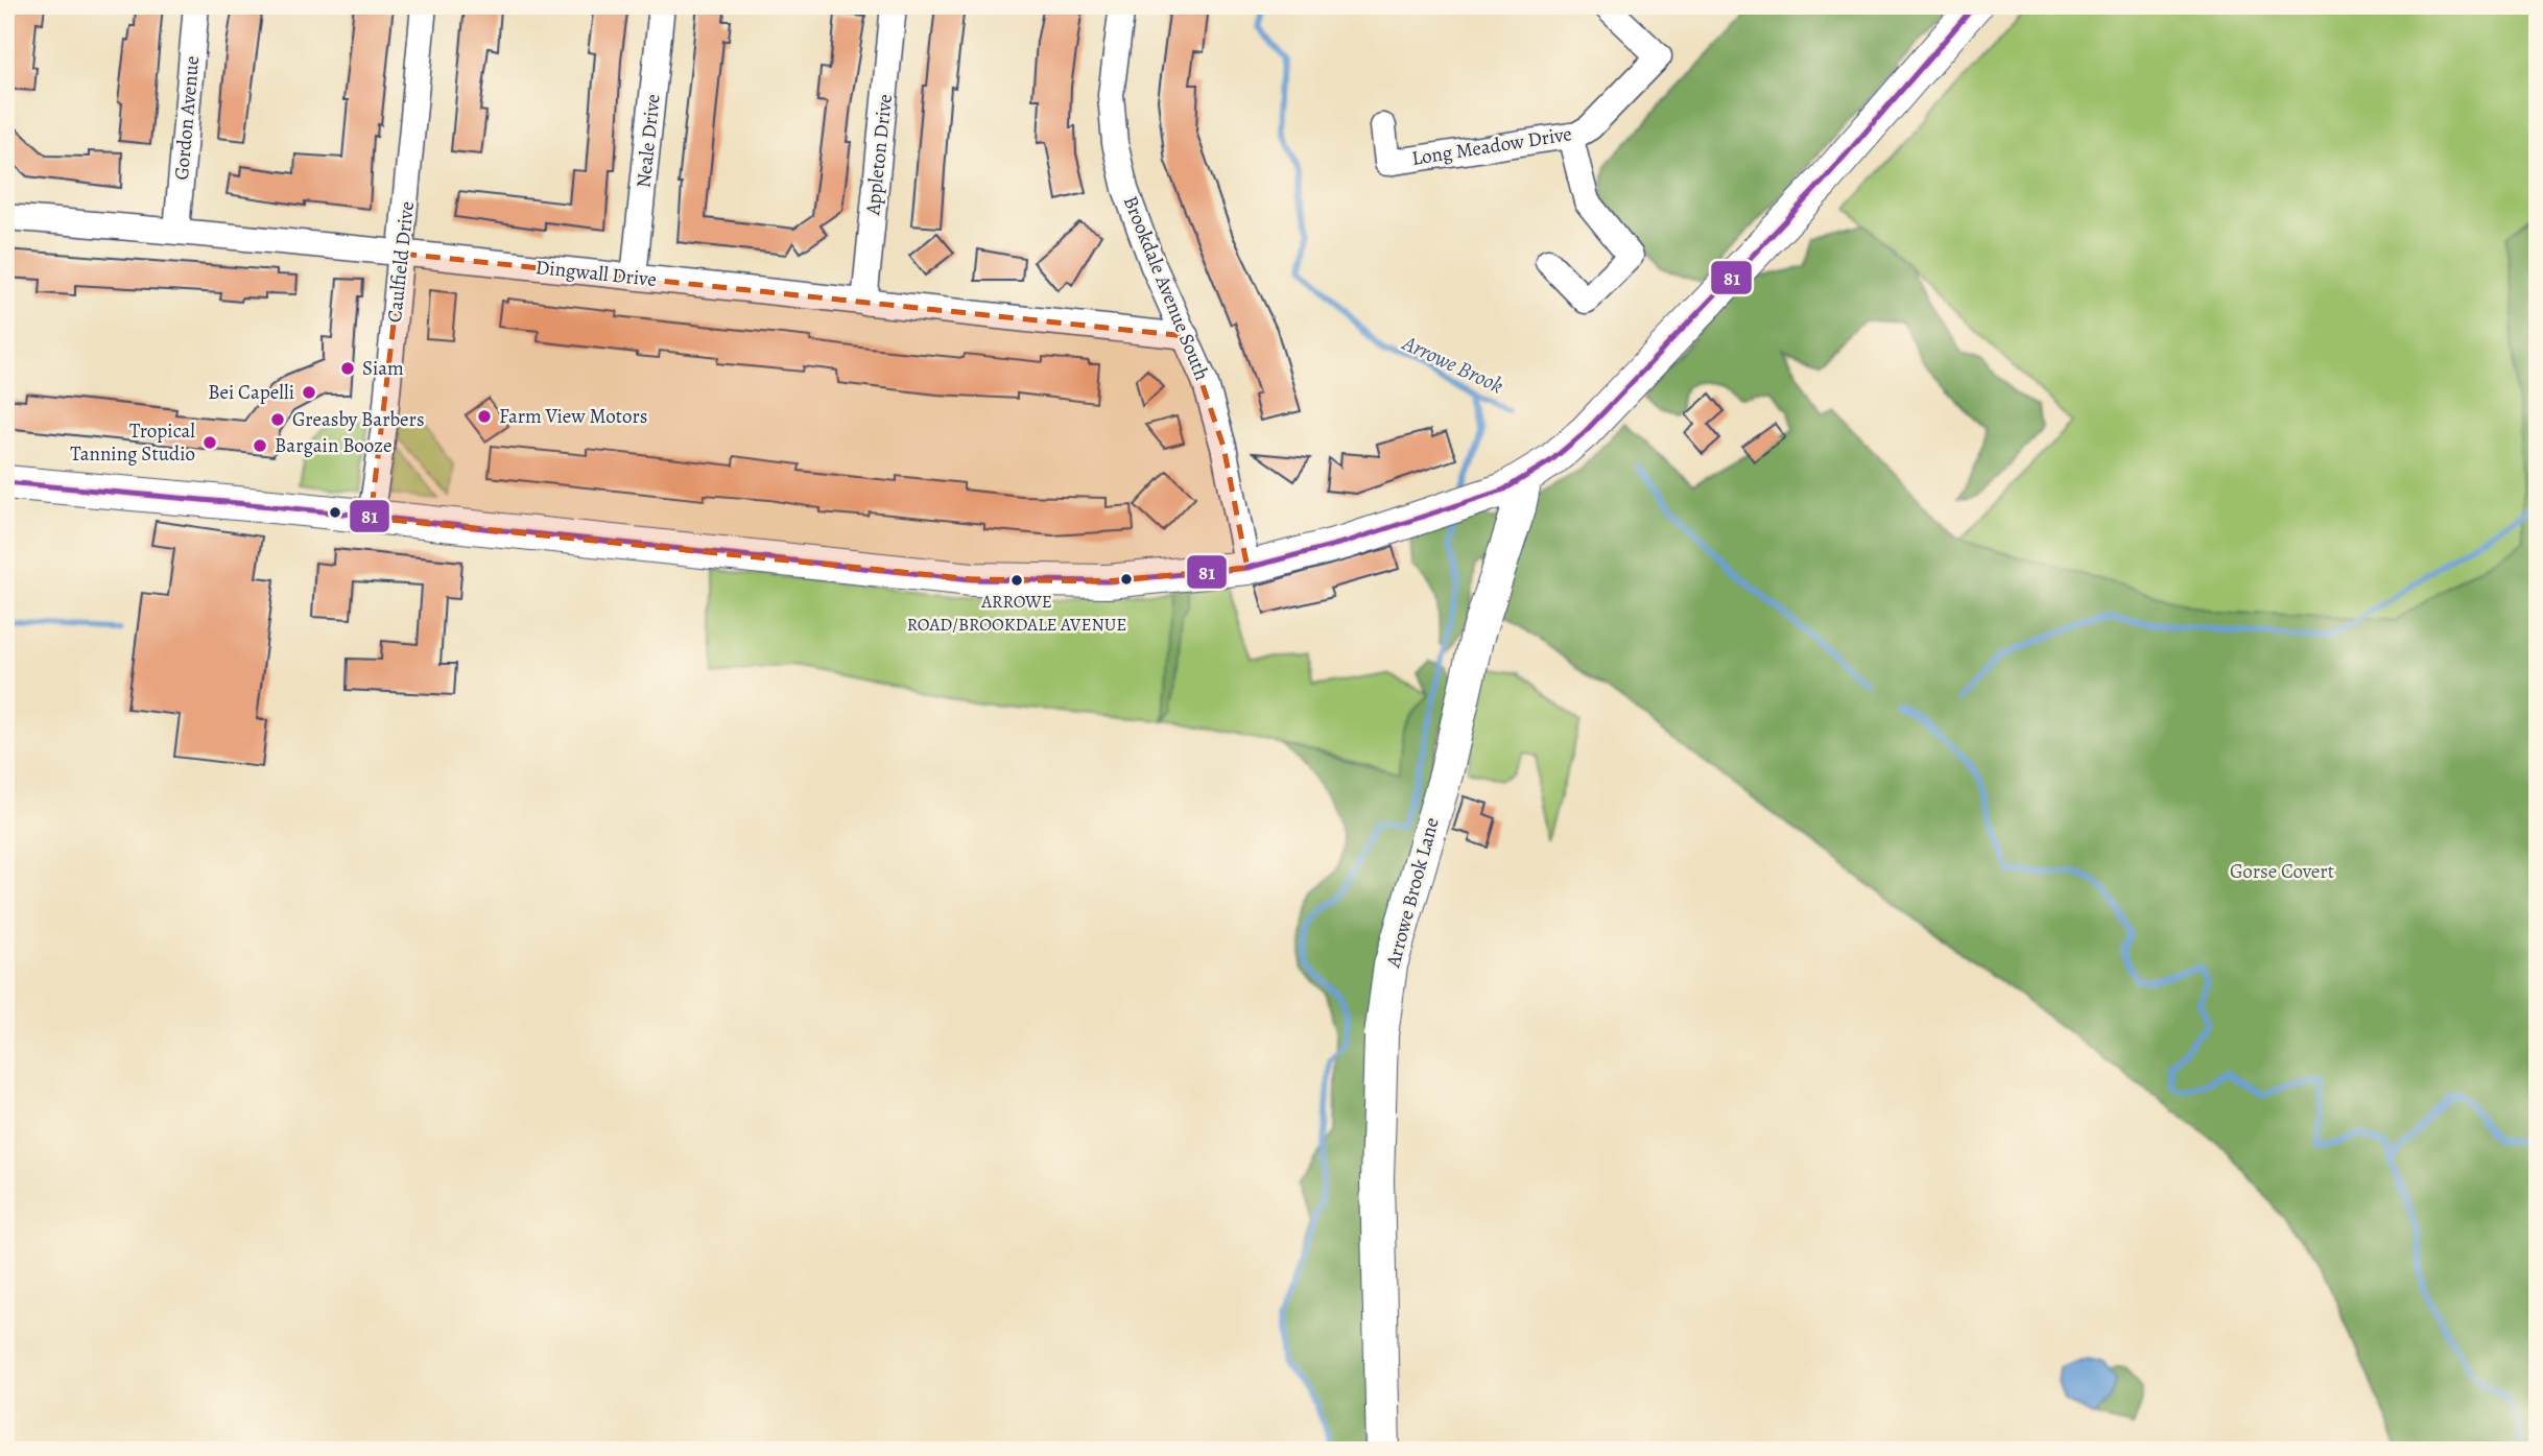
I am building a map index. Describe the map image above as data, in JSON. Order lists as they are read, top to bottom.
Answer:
{
  "streets": {
    "street": [
      "Gordon Avenue",
      "Neale Drive",
      "Long Meadow Drive",
      "Appleton Drive",
      "Caulfield Drive",
      "Dingwall Drive",
      "Brookdale Avenue South",
      "Arrowe Brook Lane"
    ]
  },
  "crossings": [
    ["Gordon Avenue", "Dingwall Drive"],
    ["Neale Drive", "Dingwall Drive"],
    ["Appleton Drive", "Dingwall Drive"],
    ["Caulfield Drive", "Dingwall Drive"],
    ["Dingwall Drive", "Brookdale Avenue South"]
  ],
  "water": ["Arrowe Brook"],
  "parks": ["Gorse Covert"],
  "places": [
    "Siam",
    "Bei Capelli",
    "Farm View Motors",
    "Greasby Barbers",
    "Tropical Tanning Studio",
    "Bargain Booze",
    "ARROWE ROAD/BROOKDALE AVENUE"
  ],
  "lines": ["transit line 81"]
}
